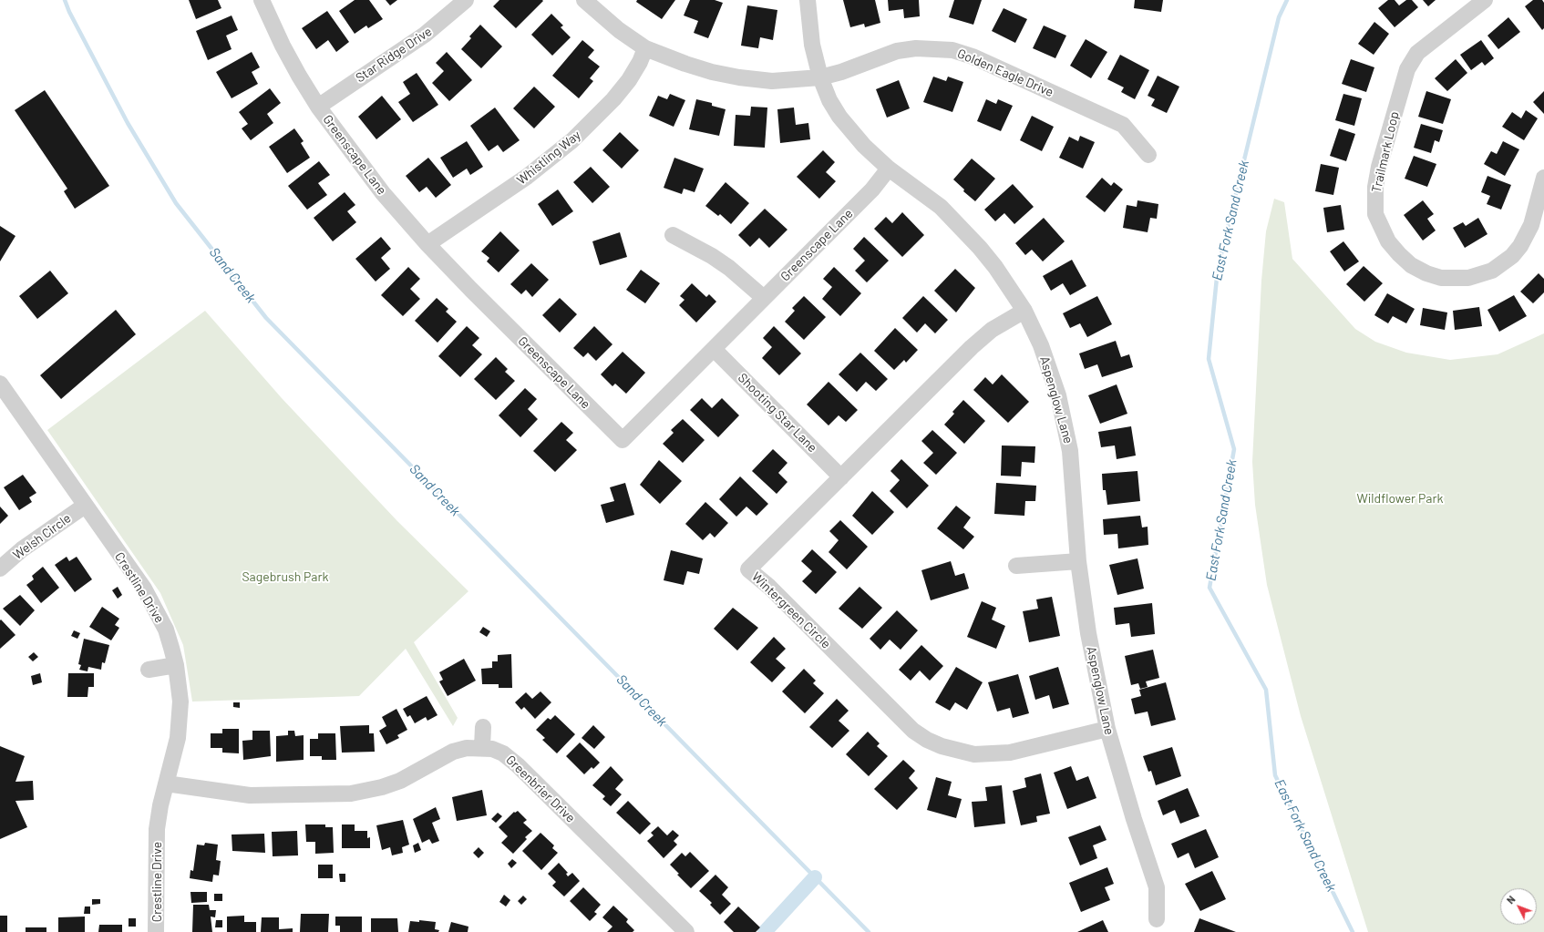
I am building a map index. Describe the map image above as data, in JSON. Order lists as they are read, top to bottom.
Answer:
{
  "streets": {
    "street": [
      "Star Ridge Drive",
      "Golden Eagle Drive",
      "Trailmark Loop",
      "Greenscape Lane",
      "Whistling Way",
      "Aspenglow Lane",
      "Shooting Star Lane",
      "Welsh Circle",
      "Crestline Drive",
      "Wintergreen Circle",
      "Greenbrier Drive"
    ]
  },
  "crossings": [
    ["Star Ridge Drive", "Greenscape Lane"],
    ["Golden Eagle Drive", "Whistling Way"],
    ["Golden Eagle Drive", "Aspenglow Lane"],
    ["Greenscape Lane", "Whistling Way"],
    ["Greenscape Lane", "Aspenglow Lane"],
    ["Greenscape Lane", "Shooting Star Lane"],
    ["Aspenglow Lane", "Wintergreen Circle"],
    ["Shooting Star Lane", "Wintergreen Circle"],
    ["Welsh Circle", "Crestline Drive"],
    ["Crestline Drive", "Greenbrier Drive"]
  ],
  "water": ["East Fork Sand Creek", "Sand Creek"],
  "parks": ["Wildflower Park", "Sagebrush Park"],
  "north": "top left"
}
